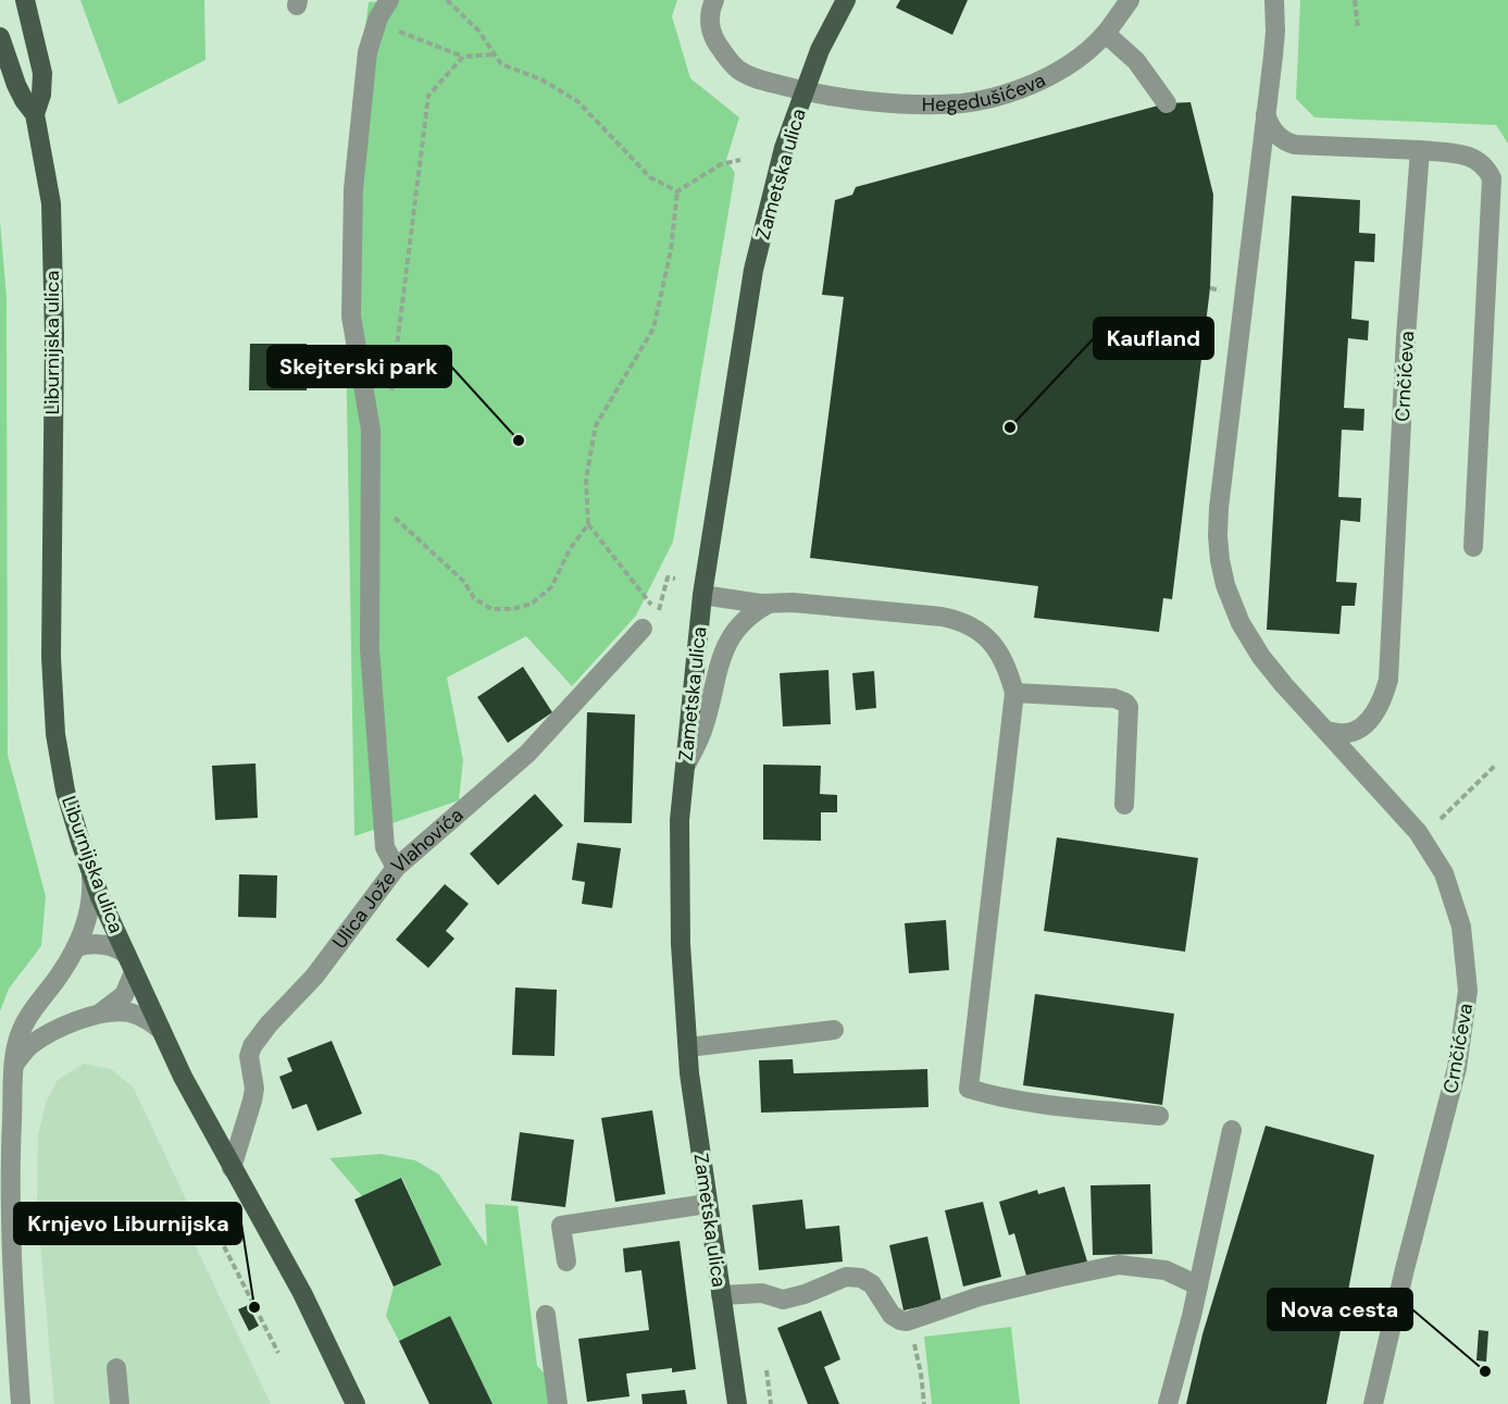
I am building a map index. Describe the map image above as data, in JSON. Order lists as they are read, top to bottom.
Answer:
{
  "streets": {
    "main road": ["Zametska ulica", "Liburnijska ulica"],
    "street": ["Hegedušićeva", "Crnčićeva", "Ulica Jože Vlahovića"]
  },
  "crossings": [
    ["Hegedušićeva", "Zametska ulica"],
    ["Liburnijska ulica", "Ulica Jože Vlahovića"]
  ],
  "places": [
    "Kaufland",
    "Skejterski park",
    "Krnjevo Liburnijska",
    "Nova cesta"
  ]
}
